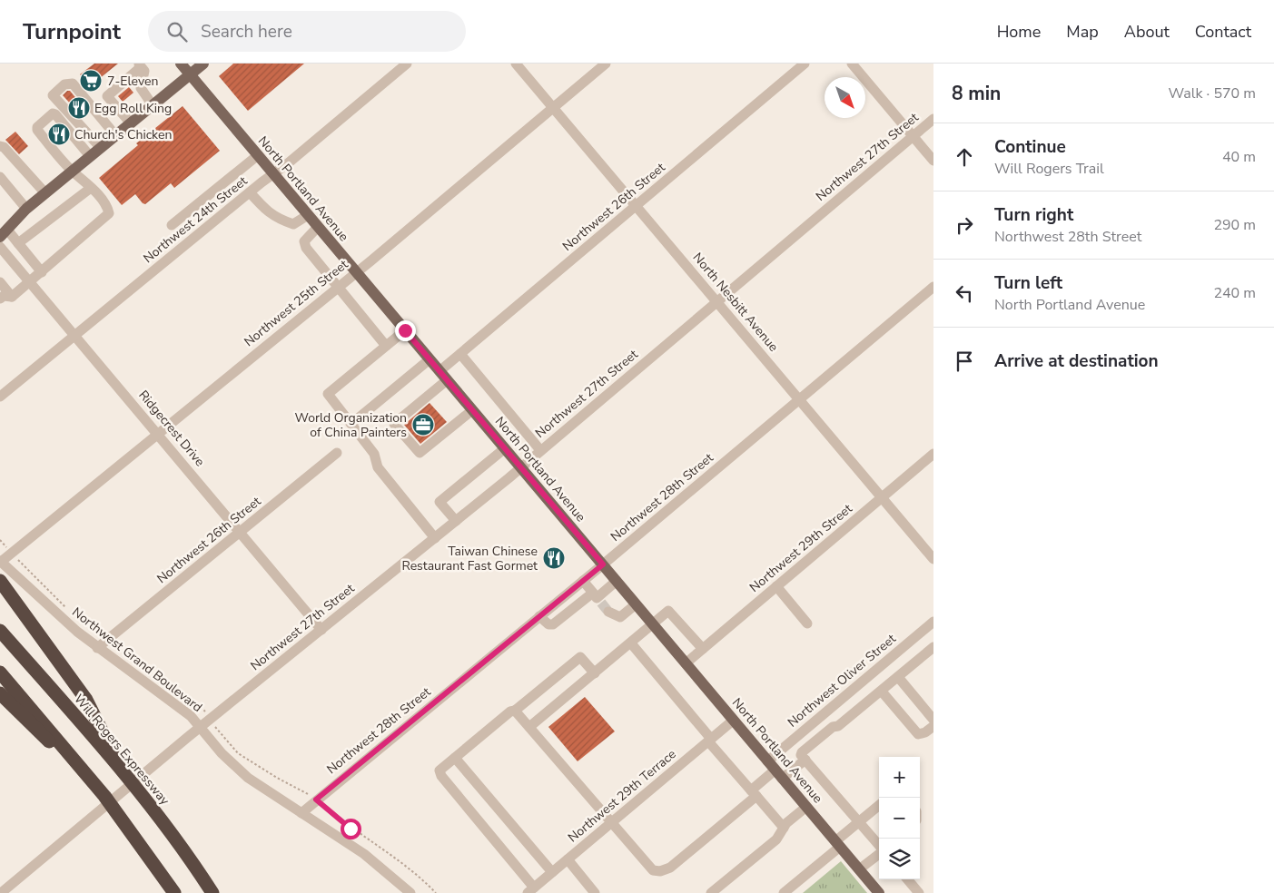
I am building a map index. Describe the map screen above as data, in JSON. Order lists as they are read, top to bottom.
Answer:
{
  "streets": {
    "highway": ["Will Rogers Expressway"],
    "main road": ["North Portland Avenue"],
    "street": [
      "Northwest 27th Street",
      "Northwest 26th Street",
      "Northwest 24th Street",
      "North Nesbitt Avenue",
      "Northwest 25th Street",
      "Ridgecrest Drive",
      "Northwest 28th Street",
      "Northwest 29th Street",
      "Northwest Grand Boulevard",
      "Northwest Oliver Street",
      "Northwest 29th Terrace"
    ]
  },
  "crossings": [
    ["Northwest 27th Street", "North Portland Avenue"],
    ["Northwest 27th Street", "North Nesbitt Avenue"],
    ["Northwest 27th Street", "Ridgecrest Drive"],
    ["Northwest 27th Street", "Northwest Grand Boulevard"],
    ["North Portland Avenue", "Northwest 26th Street"],
    ["North Portland Avenue", "Northwest 24th Street"],
    ["North Portland Avenue", "Northwest 25th Street"],
    ["North Portland Avenue", "Northwest 28th Street"],
    ["North Portland Avenue", "Northwest 29th Street"],
    ["North Portland Avenue", "Northwest Oliver Street"],
    ["North Portland Avenue", "Northwest 29th Terrace"],
    ["Northwest 26th Street", "North Nesbitt Avenue"],
    ["Northwest 26th Street", "Ridgecrest Drive"],
    ["Northwest 26th Street", "Northwest Grand Boulevard"],
    ["Northwest 24th Street", "Ridgecrest Drive"],
    ["North Nesbitt Avenue", "Northwest 25th Street"],
    ["North Nesbitt Avenue", "Northwest 28th Street"],
    ["North Nesbitt Avenue", "Northwest 29th Street"],
    ["Northwest 25th Street", "Ridgecrest Drive"],
    ["Northwest 25th Street", "Northwest Grand Boulevard"],
    ["Northwest 28th Street", "Northwest Grand Boulevard"]
  ],
  "places": {
    "supermarket": ["7-Eleven"],
    "restaurant": ["Egg Roll King", "Church's Chicken", "Taiwan Chinese Restaurant Fast Gormet"],
    "office": ["World Organization of China Painters"]
  },
  "north": "bottom right",
  "page": {
    "header": "Turnpoint",
    "search": "Search here",
    "nav": [
      "Home",
      "Map",
      "About",
      "Contact"
    ],
    "heading": ["8 min", "Walk · 570 m"],
    "list": [
      ["Continue", "Will Rogers Trail", "40 m"],
      ["Turn right", "Northwest 28th Street", "290 m"],
      ["Turn left", "North Portland Avenue", "240 m"],
      "Arrive at destination"
    ],
    "map_buttons": ["+", "−"]
  }
}
